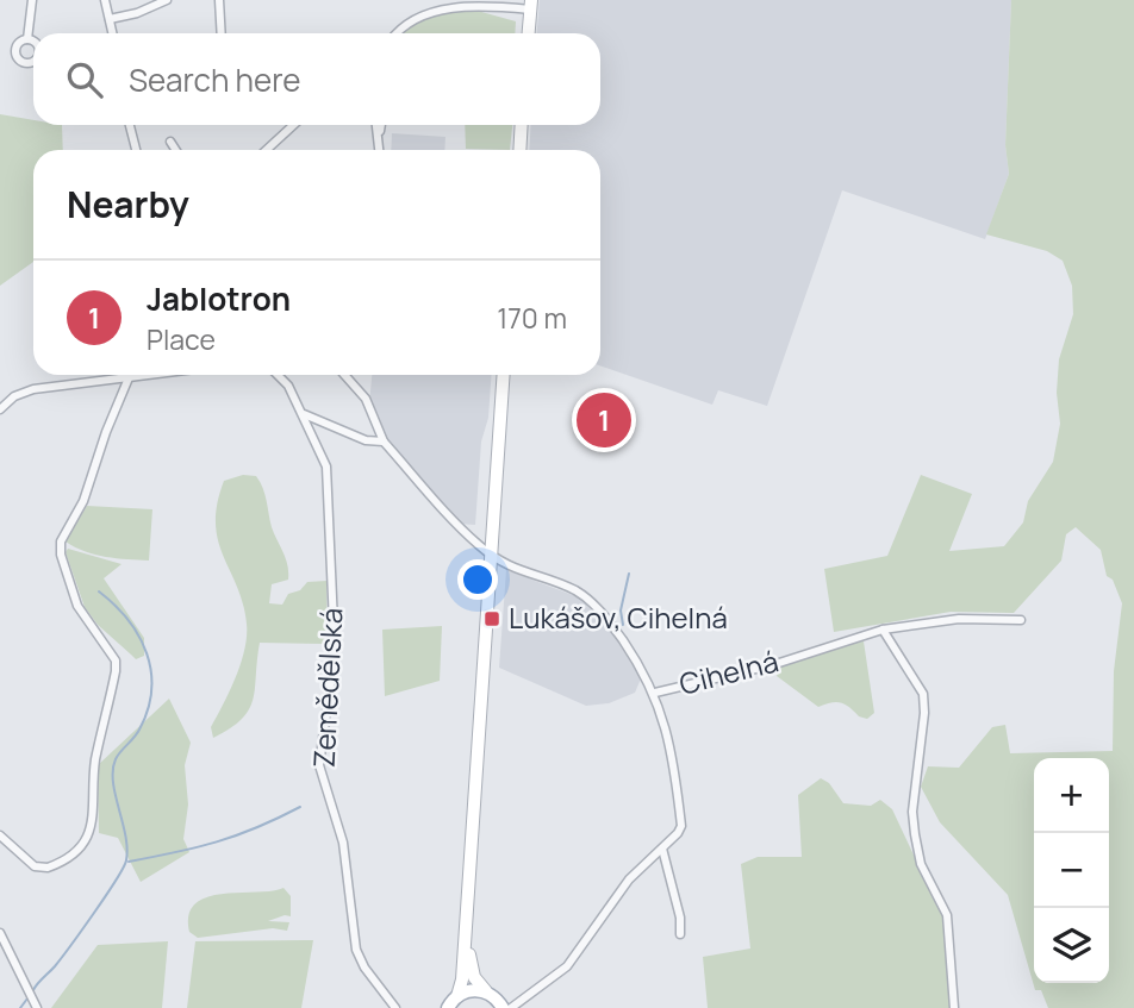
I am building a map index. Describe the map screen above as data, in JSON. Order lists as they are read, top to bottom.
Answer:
{
  "streets": {
    "street": ["Cihelná", "Zemědělská"]
  },
  "places": {
    "transit": ["Lukášov, Cihelná"]
  },
  "page": {
    "search": "Search here",
    "heading": "Nearby",
    "list": [
      {
        "mark": "1",
        "name": "Jablotron",
        "note": "Place",
        "value": "170 m"
      }
    ],
    "pins": "1",
    "map_buttons": ["+", "−"]
  }
}
